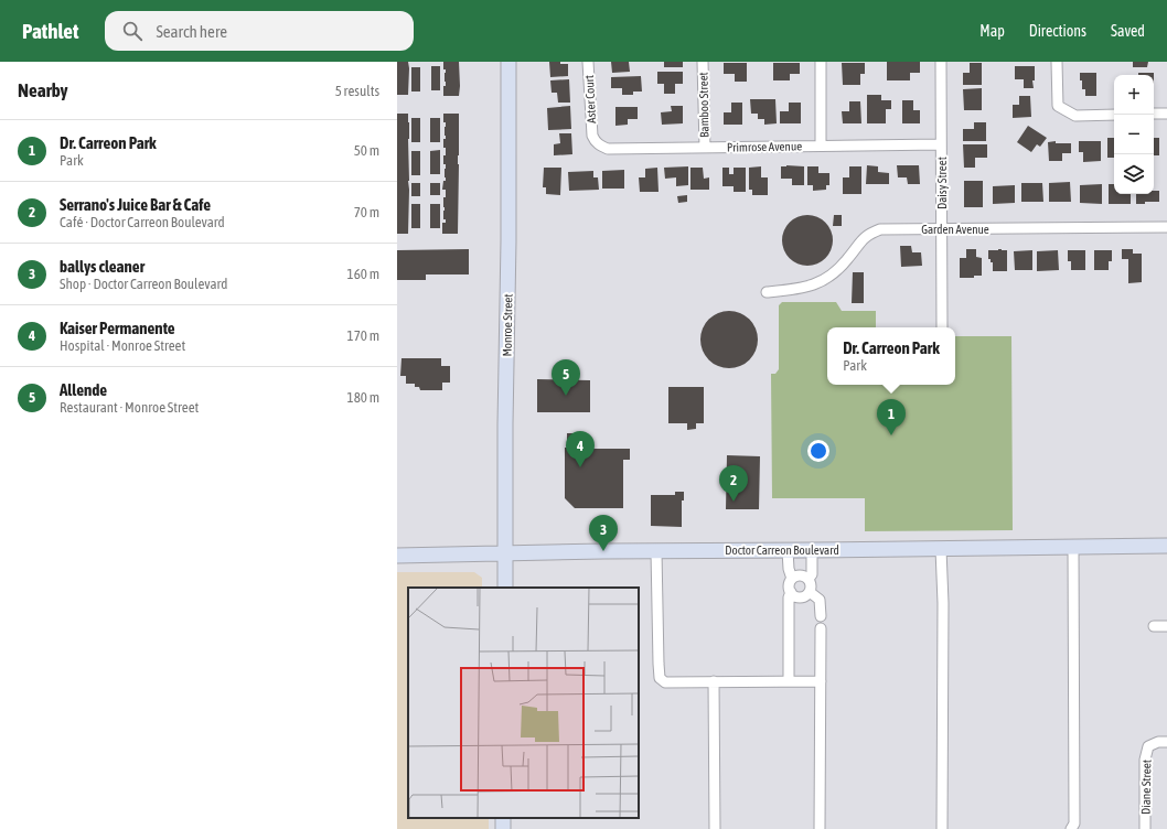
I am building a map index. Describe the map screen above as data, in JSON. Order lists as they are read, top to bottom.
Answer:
{
  "streets": {
    "main road": ["Monroe Street", "Doctor Carreon Boulevard"],
    "street": [
      "Aster Court",
      "Bamboo Street",
      "Primrose Avenue",
      "Daisy Street",
      "Garden Avenue",
      "Diane Street"
    ]
  },
  "crossings": [
    ["Aster Court", "Primrose Avenue"],
    ["Bamboo Street", "Primrose Avenue"],
    ["Primrose Avenue", "Daisy Street"],
    ["Daisy Street", "Garden Avenue"],
    ["Monroe Street", "Doctor Carreon Boulevard"]
  ],
  "page": {
    "header": "Pathlet",
    "search": "Search here",
    "nav": ["Map", "Directions", "Saved"],
    "heading": ["Nearby", "5 results"],
    "map_buttons": ["+", "−"],
    "list": [
      {
        "mark": "1",
        "name": "Dr. Carreon Park",
        "note": "Park",
        "value": "50 m"
      },
      {
        "mark": "2",
        "name": "Serrano's Juice Bar & Cafe",
        "note": "Café · Doctor Carreon Boulevard",
        "value": "70 m"
      },
      {
        "mark": "3",
        "name": "ballys cleaner",
        "note": "Shop · Doctor Carreon Boulevard",
        "value": "160 m"
      },
      {
        "mark": "4",
        "name": "Kaiser Permanente",
        "note": "Hospital · Monroe Street",
        "value": "170 m"
      },
      {
        "mark": "5",
        "name": "Allende",
        "note": "Restaurant · Monroe Street",
        "value": "180 m"
      }
    ],
    "popup": ["Dr. Carreon Park", "Park"],
    "pins": [
      "5",
      "1",
      "4",
      "2",
      "3"
    ]
  }
}
